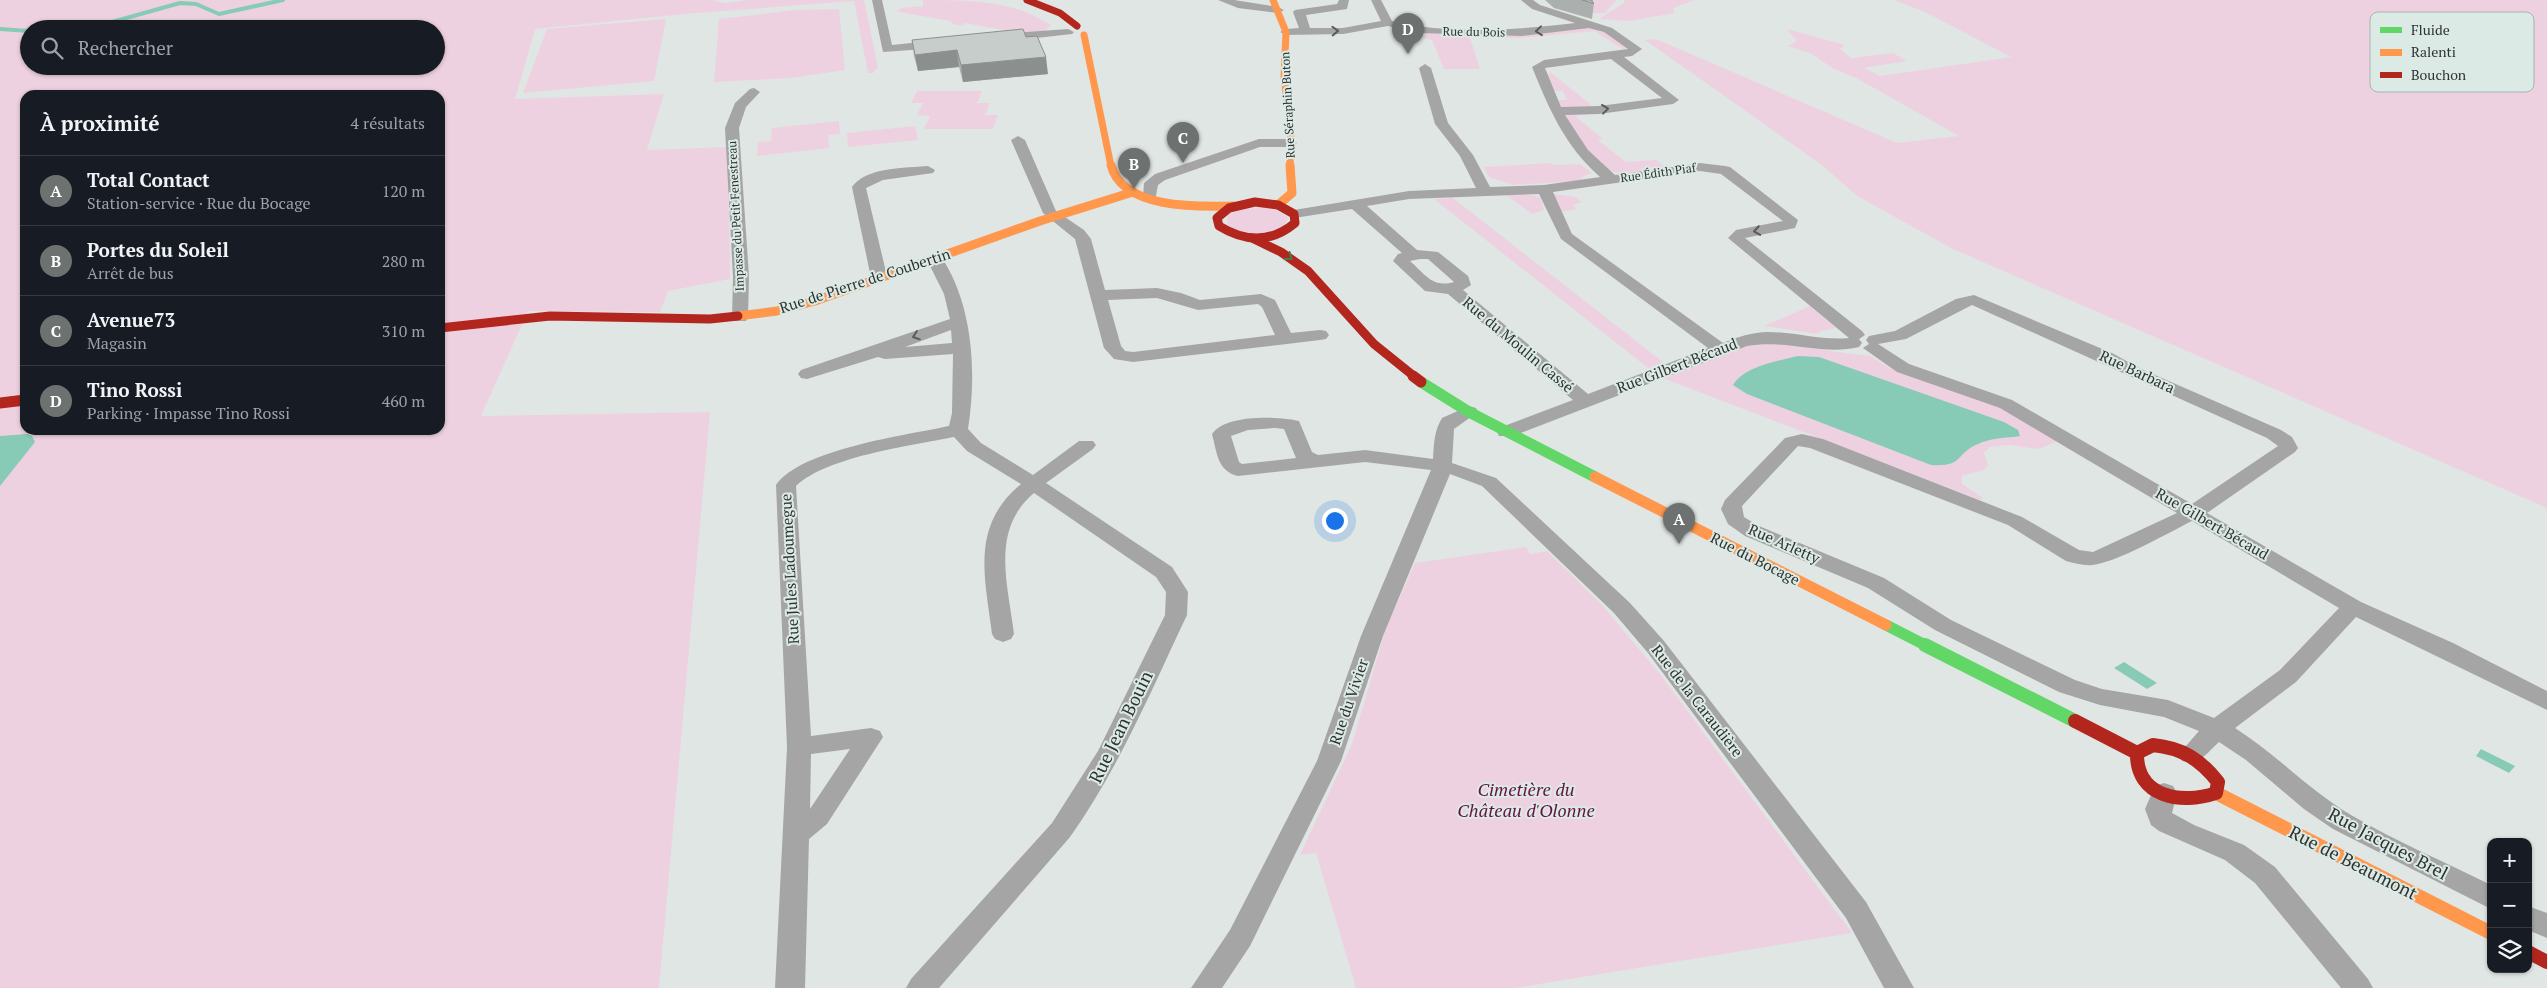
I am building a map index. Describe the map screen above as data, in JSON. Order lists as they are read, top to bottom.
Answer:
{
  "streets": {
    "main road": [
      "Rue Séraphin Buton",
      "Rue de Pierre de Coubertin",
      "Rue du Bocage",
      "Rue de Beaumont"
    ],
    "street": [
      "Rue du Bois",
      "Rue Édith Piaf",
      "Impasse du Petit Fenestreau",
      "Rue du Moulin Cassé",
      "Rue Gilbert Bécaud",
      "Rue Barbara",
      "Rue Arletty",
      "Rue Jules Ladoumegue",
      "Rue de la Caraudière",
      "Rue du Vivier",
      "Rue Jean Bouin",
      "Rue Jacques Brel"
    ]
  },
  "crossings": [
    ["Rue Édith Piaf", "Rue Gilbert Bécaud"],
    ["Impasse du Petit Fenestreau", "Rue de Pierre de Coubertin"],
    ["Rue du Moulin Cassé", "Rue Gilbert Bécaud"],
    ["Rue Gilbert Bécaud", "Rue Barbara"],
    ["Rue Gilbert Bécaud", "Rue Arletty"],
    ["Rue Gilbert Bécaud", "Rue du Bocage"],
    ["Rue Barbara", "Rue Arletty"],
    ["Rue Arletty", "Rue Jacques Brel"],
    ["Rue du Bocage", "Rue du Vivier"],
    ["Rue Jules Ladoumegue", "Rue Jean Bouin"],
    ["Rue de la Caraudière", "Rue du Vivier"]
  ],
  "parks": ["Cimetière du Château d'Olonne"],
  "legend": ["Fluide", "Ralenti", "Bouchon"],
  "page": {
    "pins": [
      "D",
      "C",
      "B",
      "A"
    ],
    "search": "Rechercher",
    "heading": ["À proximité", "4 résultats"],
    "list": [
      {
        "mark": "A",
        "name": "Total Contact",
        "note": "Station-service · Rue du Bocage",
        "value": "120 m"
      },
      {
        "mark": "B",
        "name": "Portes du Soleil",
        "note": "Arrêt de bus",
        "value": "280 m"
      },
      {
        "mark": "C",
        "name": "Avenue73",
        "note": "Magasin",
        "value": "310 m"
      },
      {
        "mark": "D",
        "name": "Tino Rossi",
        "note": "Parking · Impasse Tino Rossi",
        "value": "460 m"
      }
    ],
    "map_buttons": ["+", "−"]
  }
}
